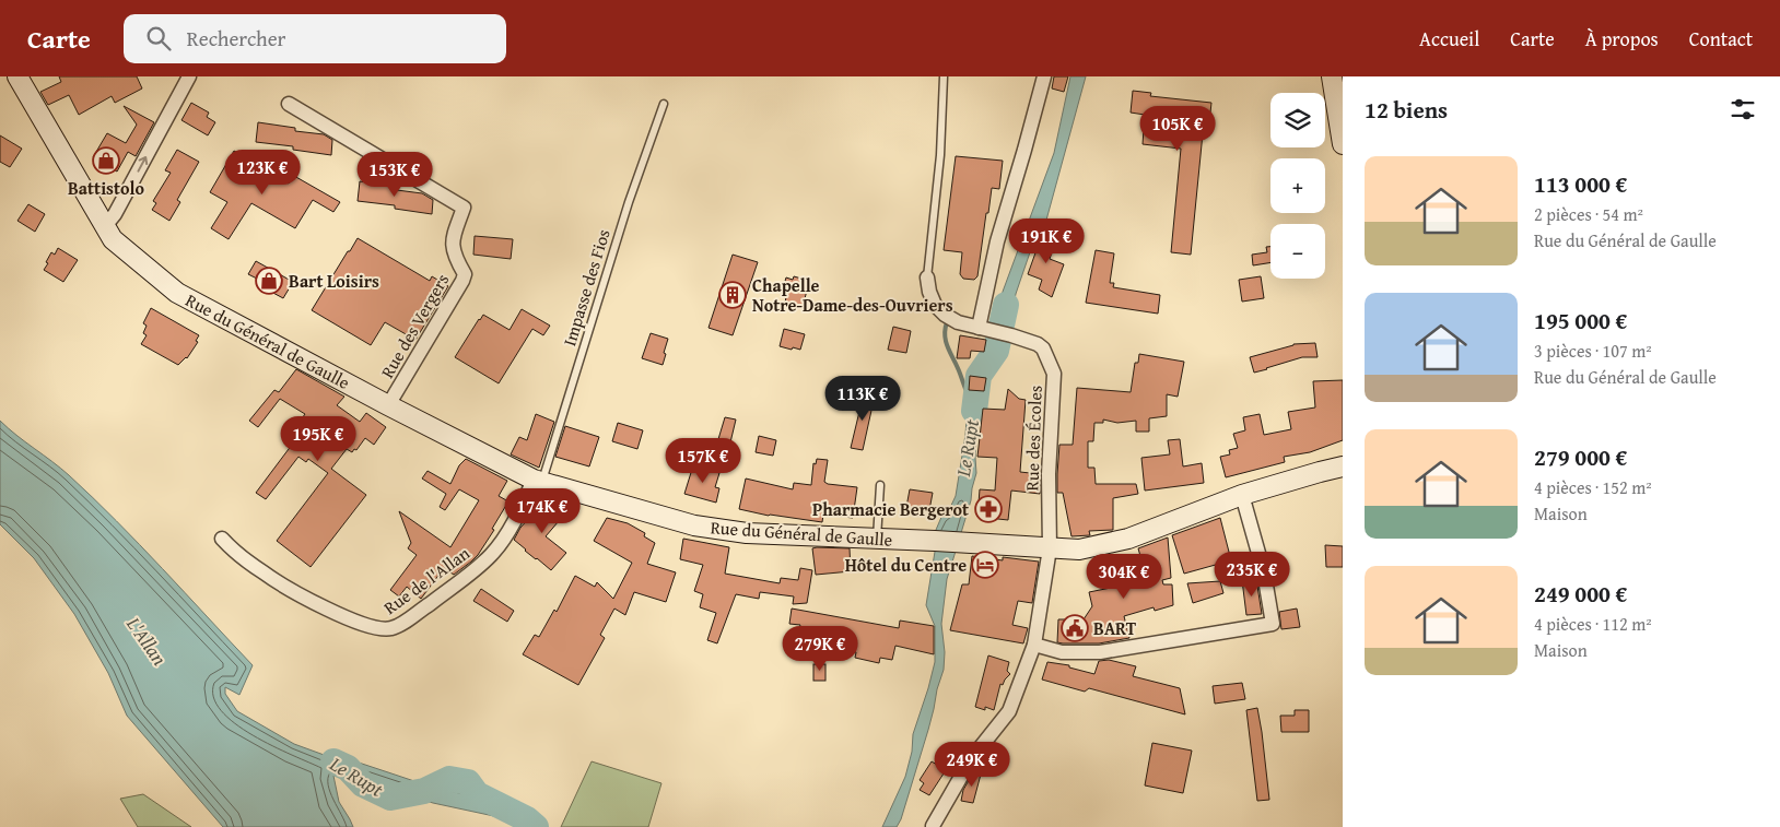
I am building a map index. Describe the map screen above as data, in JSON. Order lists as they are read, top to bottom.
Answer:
{
  "streets": {
    "main road": ["Rue du Général de Gaulle"],
    "street": ["Rue des Vergers", "Rue des Écoles", "Rue de l'Allan"],
    "lane": ["Impasse des Fios"]
  },
  "crossings": [
    ["Impasse des Fios", "Rue du Général de Gaulle"],
    ["Impasse des Fios", "Rue de l'Allan"],
    ["Rue des Vergers", "Rue du Général de Gaulle"],
    ["Rue du Général de Gaulle", "Rue des Écoles"],
    ["Rue du Général de Gaulle", "Rue de l'Allan"]
  ],
  "water": ["Le Rupt", "L'Allan"],
  "places": {
    "shop": ["Battistolo", "Bart Loisirs"],
    "building": ["Chapelle Notre-Dame-des-Ouvriers"],
    "pharmacy": ["Pharmacie Bergerot"],
    "hotel": ["Hôtel du Centre"],
    "public building": ["BART"]
  },
  "page": {
    "header": "Carte",
    "search": "Rechercher",
    "nav": [
      "Accueil",
      "Carte",
      "À propos",
      "Contact"
    ],
    "heading": "12 biens",
    "map_buttons": ["+", "−"],
    "price": [
      "105K €",
      "123K €",
      "153K €",
      "191K €",
      "113K €",
      "195K €",
      "157K €",
      "174K €",
      "235K €",
      "304K €",
      "279K €",
      "249K €"
    ],
    "list": [
      {
        "name": "113 000 €",
        "note": "2 pièces · 54 m² · Rue du Général de Gaulle"
      },
      {
        "name": "195 000 €",
        "note": "3 pièces · 107 m² · Rue du Général de Gaulle"
      },
      {
        "name": "279 000 €",
        "note": "4 pièces · 152 m² · Maison"
      },
      {
        "name": "249 000 €",
        "note": "4 pièces · 112 m² · Maison"
      }
    ]
  }
}
